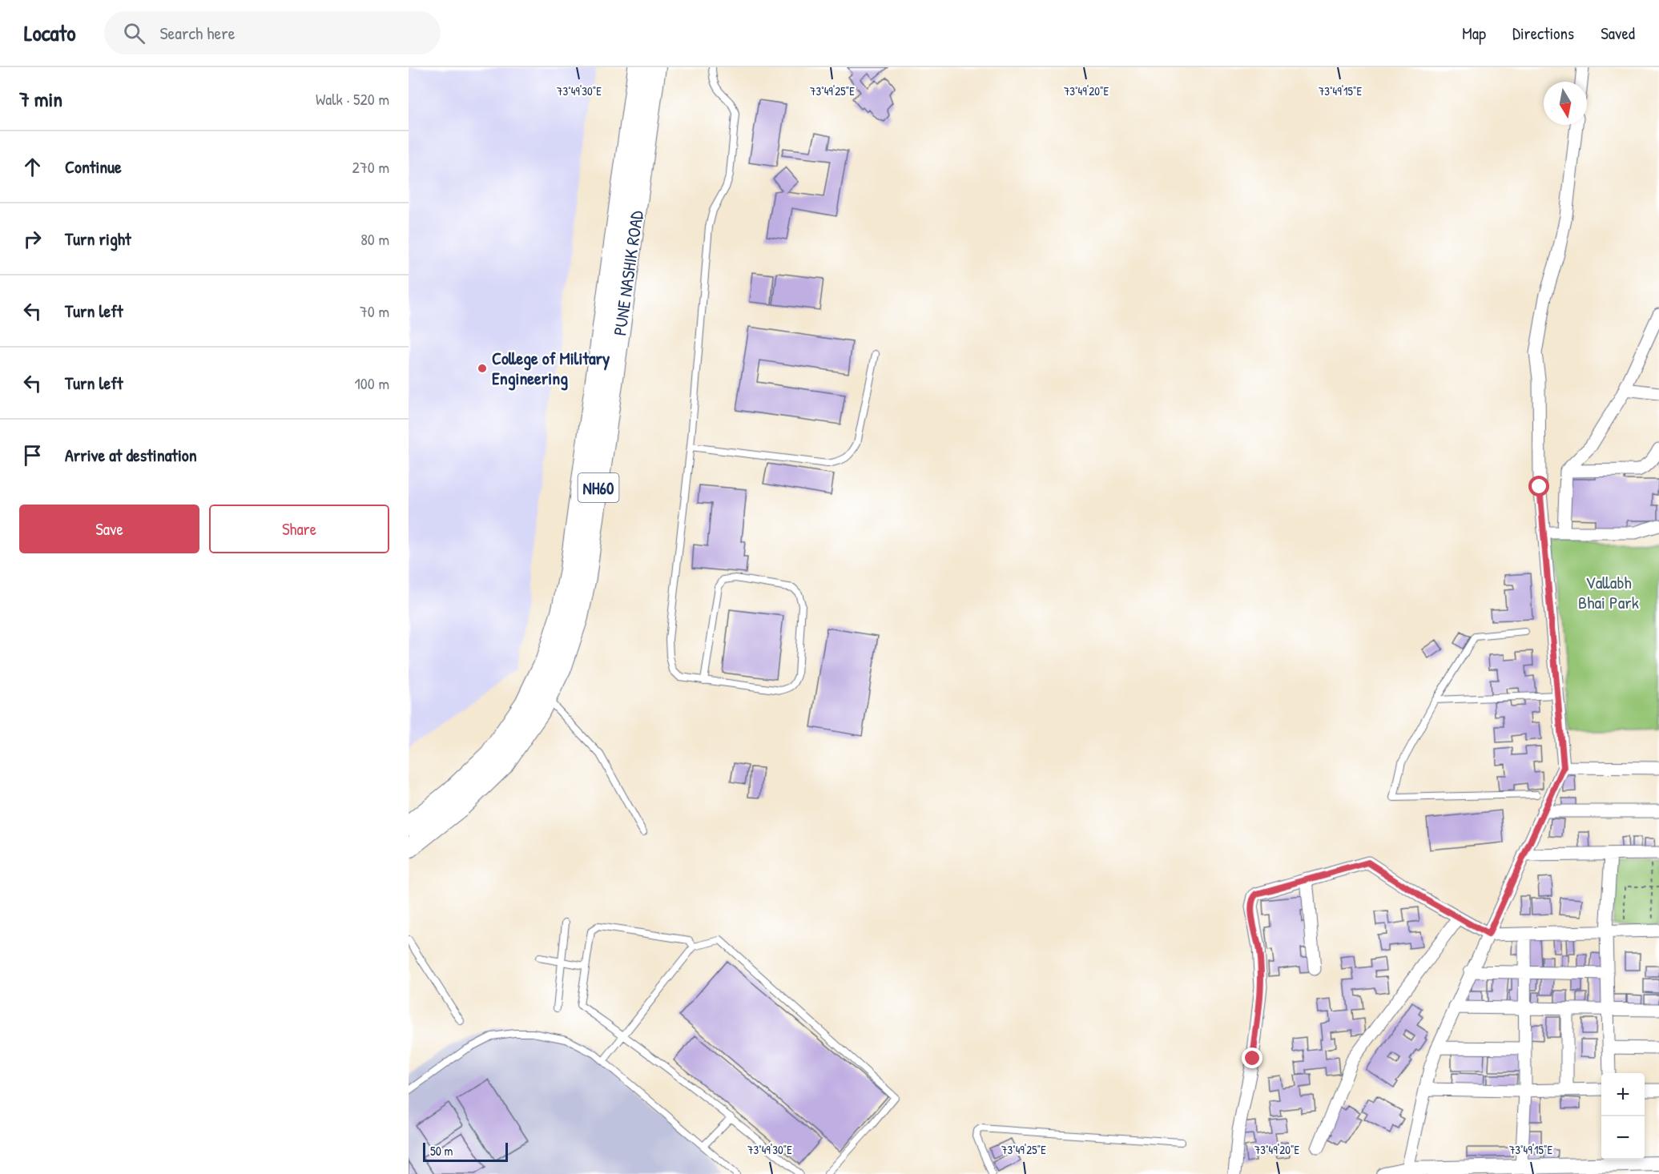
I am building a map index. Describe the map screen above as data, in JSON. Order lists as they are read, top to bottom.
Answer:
{
  "streets": {
    "highway": ["PUNE NASHIK ROAD", "NH60"]
  },
  "parks": ["Vallabh Bhai Park"],
  "places": ["College of Military Engineering"],
  "scale_bar": "50 m",
  "north": "bottom",
  "page": {
    "header": "Locato",
    "search": "Search here",
    "nav": ["Map", "Directions", "Saved"],
    "heading": ["7 min", "Walk · 520 m"],
    "list": [
      ["Continue", "270 m"],
      ["Turn right", "80 m"],
      ["Turn left", "70 m"],
      ["Turn left", "100 m"],
      "Arrive at destination"
    ],
    "buttons": ["Save", "Share"],
    "map_buttons": ["+", "−"],
    "scale": "50 m"
  },
  "coordinates": [
    "73°49'30\"E",
    "73°49'25\"E",
    "73°49'20\"E",
    "73°49'15\"E"
  ]
}
